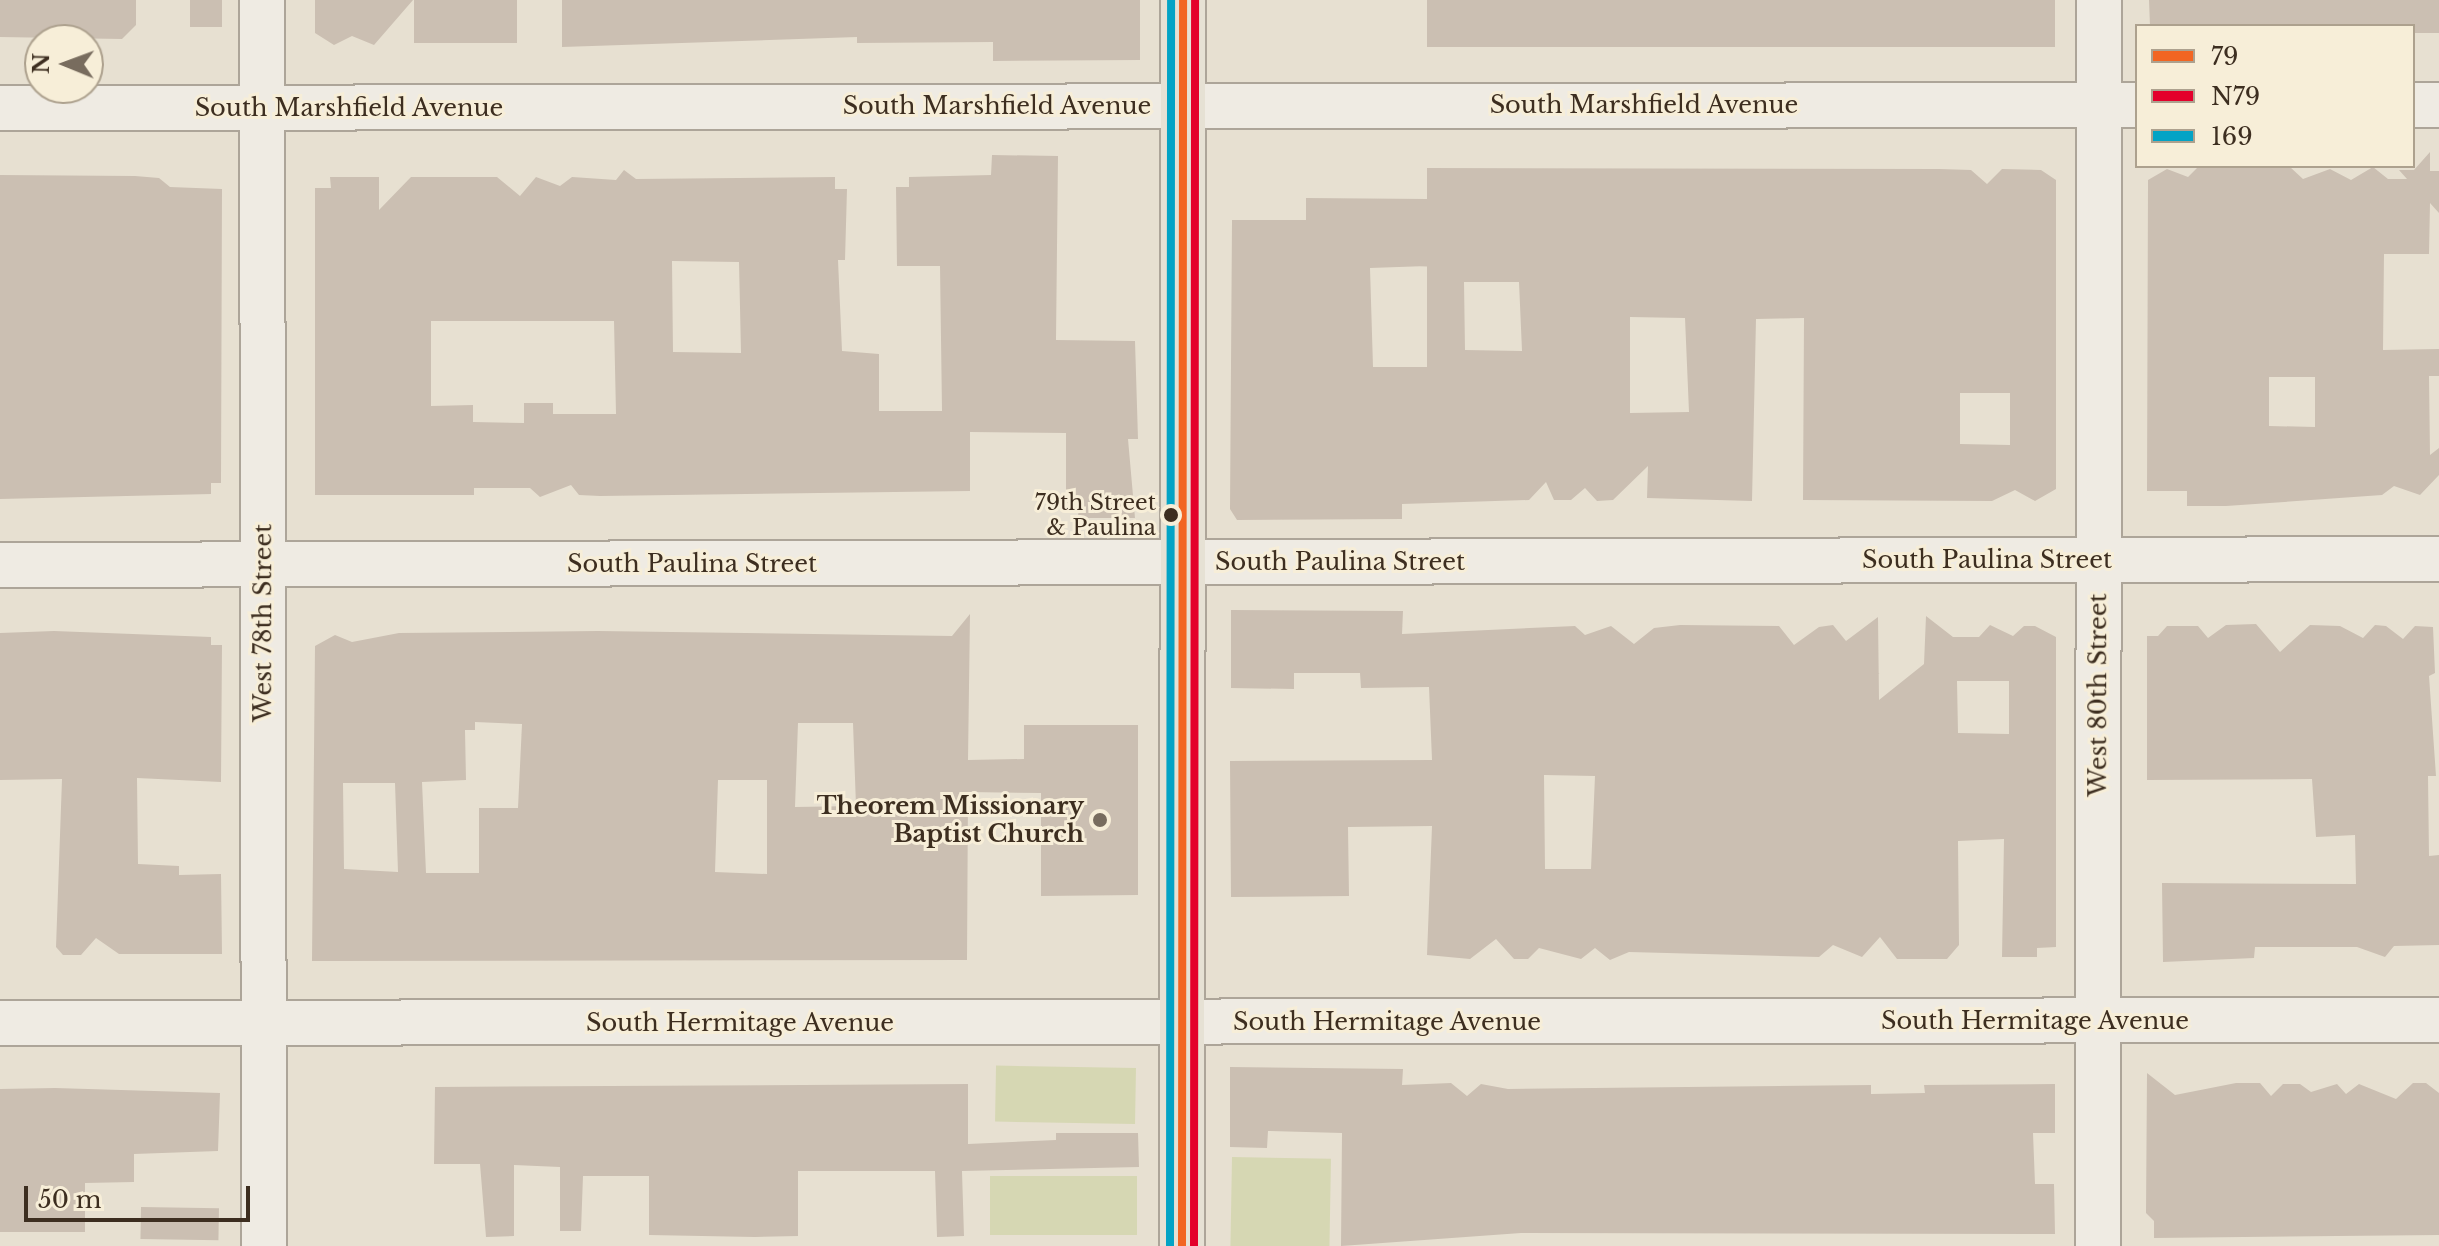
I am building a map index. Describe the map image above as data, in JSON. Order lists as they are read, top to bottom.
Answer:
{
  "streets": {
    "street": [
      "South Marshfield Avenue",
      "South Paulina Street",
      "West 78th Street",
      "West 80th Street",
      "South Hermitage Avenue"
    ]
  },
  "crossings": [
    ["South Marshfield Avenue", "West 78th Street"],
    ["South Marshfield Avenue", "West 80th Street"],
    ["South Paulina Street", "West 78th Street"],
    ["South Paulina Street", "West 80th Street"],
    ["West 78th Street", "South Hermitage Avenue"],
    ["West 80th Street", "South Hermitage Avenue"]
  ],
  "places": ["79th Street & Paulina", "Theorem Missionary Baptist Church"],
  "lines": ["transit line 79", "transit line N79", "transit line 169"],
  "legend": ["79", "N79", "169"],
  "scale_bar": "50 m",
  "north": "left"
}
